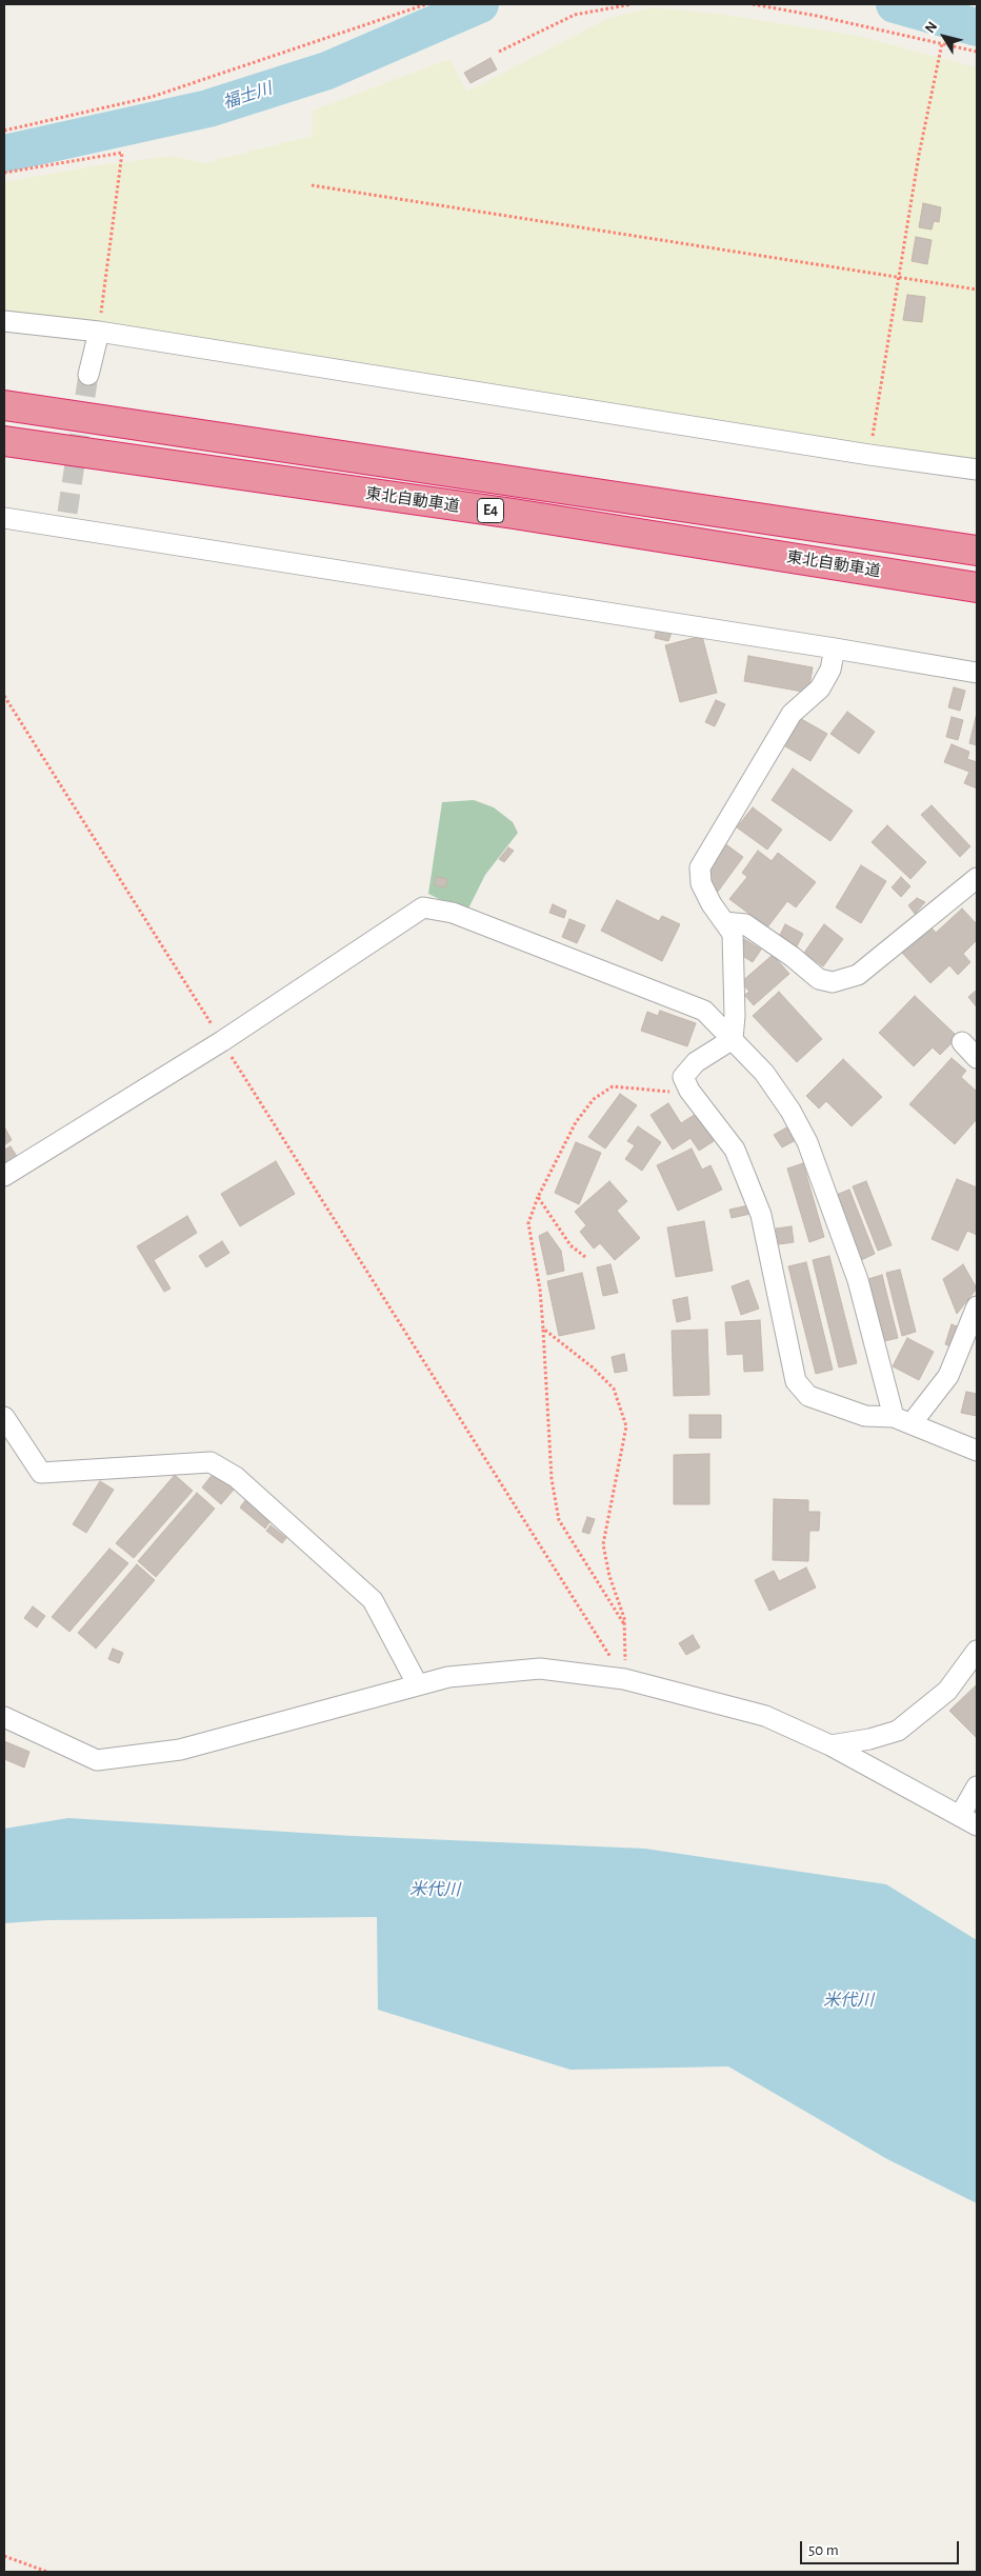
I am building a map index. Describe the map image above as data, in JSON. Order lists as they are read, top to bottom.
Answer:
{
  "streets": {
    "highway": ["東北自動車道", "E4"]
  },
  "water": ["福士川", "米代川"],
  "scale_bar": "50 m",
  "north": "top left"
}
